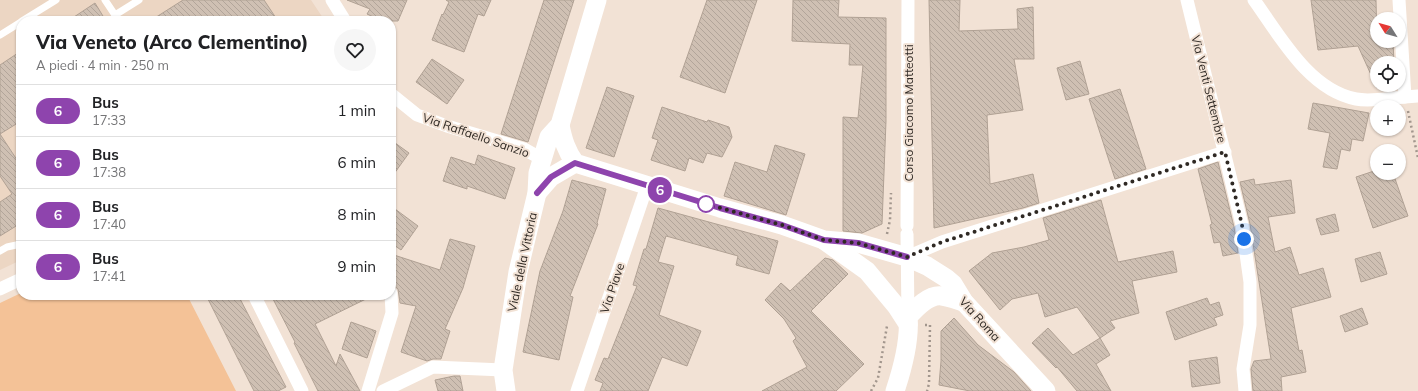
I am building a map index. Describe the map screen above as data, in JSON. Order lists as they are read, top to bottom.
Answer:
{
  "streets": {
    "main road": ["Viale della Vittoria", "Via Roma"],
    "street": [
      "Via Venti Settembre",
      "Corso Giacomo Matteotti",
      "Via Raffaello Sanzio",
      "Via Piave"
    ]
  },
  "crossings": [
    ["Corso Giacomo Matteotti", "Via Roma"],
    ["Via Raffaello Sanzio", "Viale della Vittoria"]
  ],
  "lines": ["bus line 6"],
  "north": "top left",
  "page": {
    "on_map": "6",
    "map_buttons": ["+", "−"],
    "heading": ["Via Veneto (Arco Clementino)", "A piedi · 4 min · 250 m"],
    "list": [
      {
        "mark": "6",
        "name": "Bus",
        "note": "17:33",
        "value": "1 min"
      },
      {
        "mark": "6",
        "name": "Bus",
        "note": "17:38",
        "value": "6 min"
      },
      {
        "mark": "6",
        "name": "Bus",
        "note": "17:40",
        "value": "8 min"
      },
      {
        "mark": "6",
        "name": "Bus",
        "note": "17:41",
        "value": "9 min"
      }
    ]
  }
}
